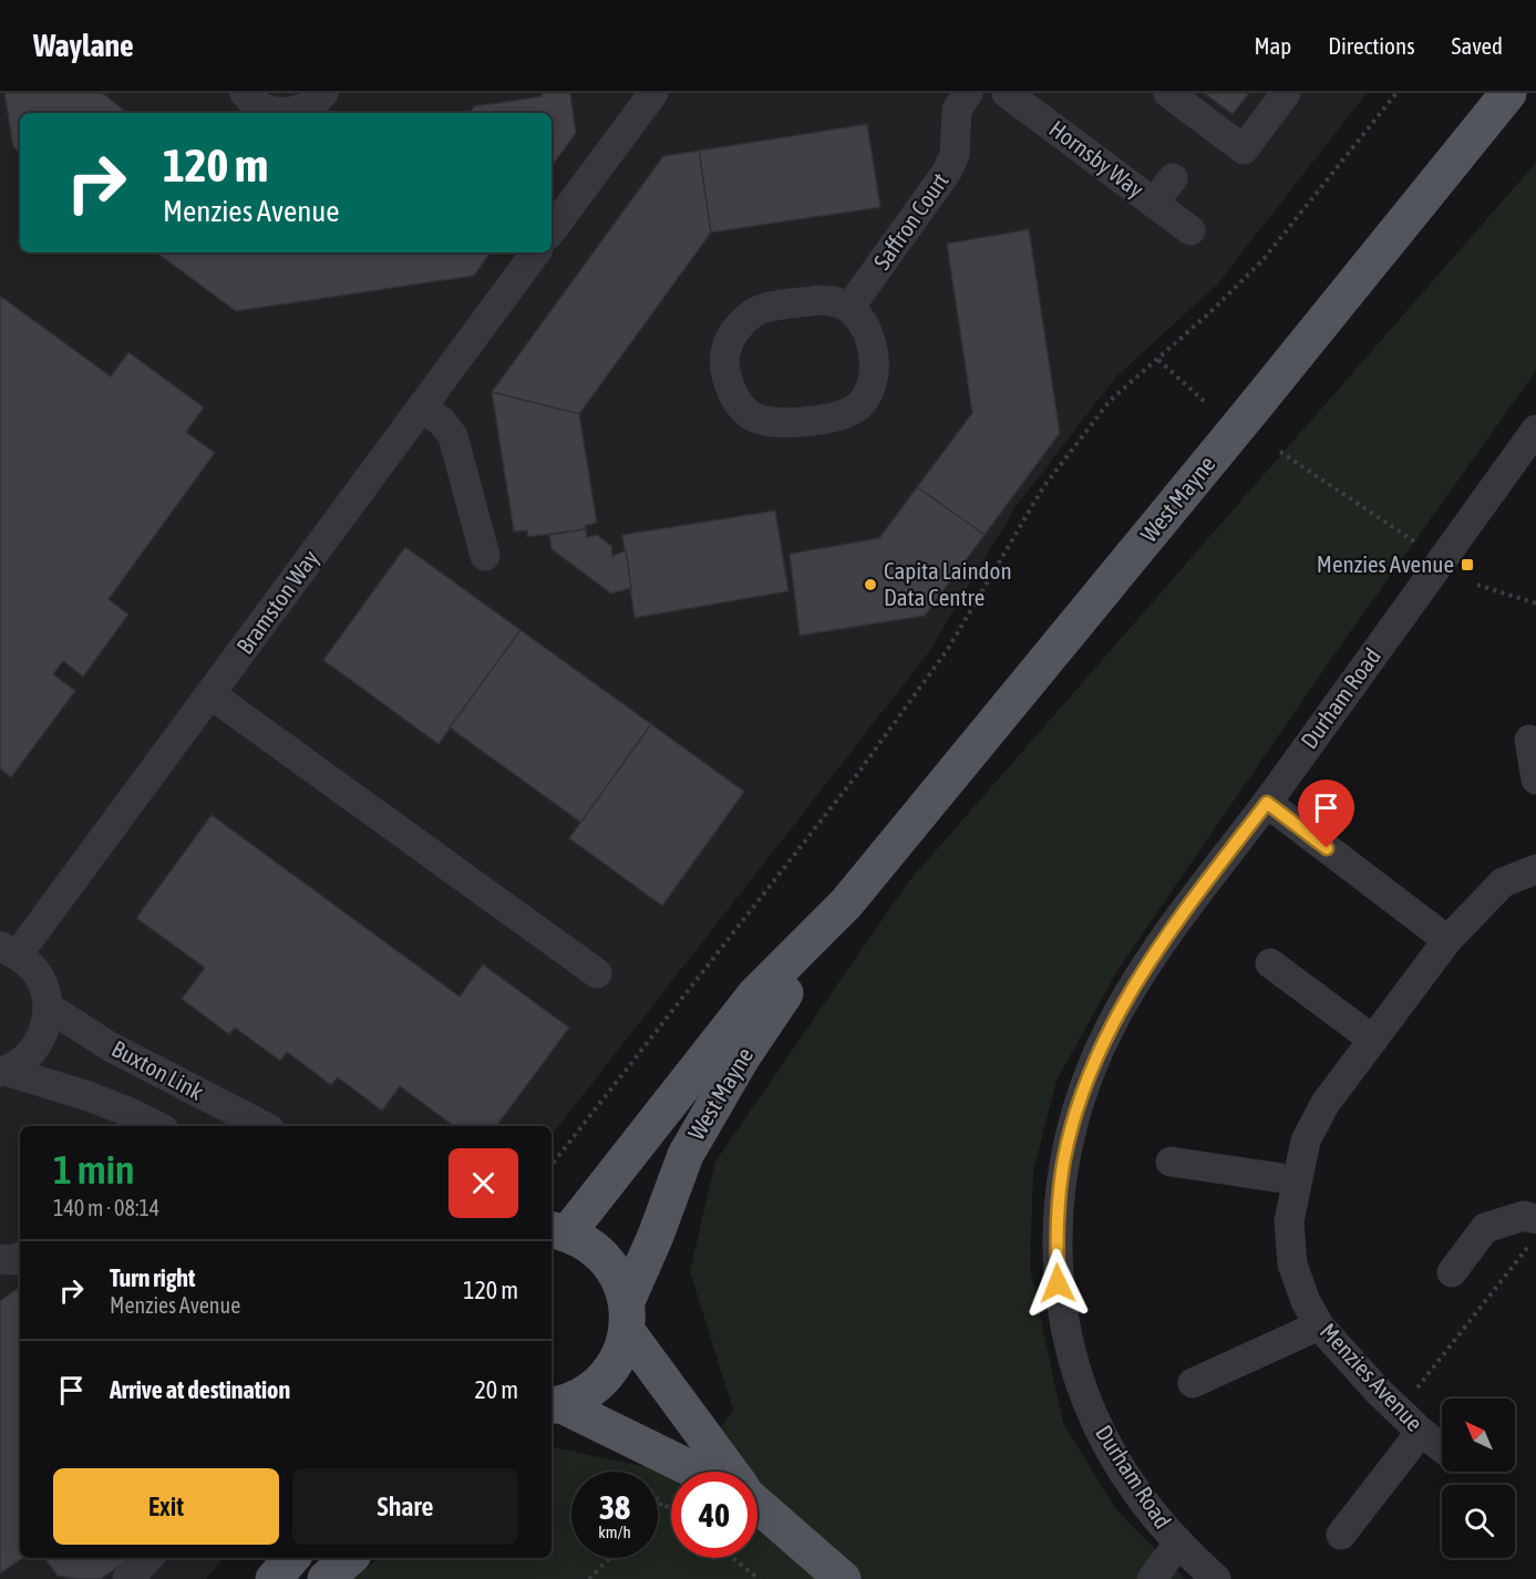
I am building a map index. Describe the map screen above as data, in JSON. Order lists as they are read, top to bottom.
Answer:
{
  "streets": {
    "main road": ["West Mayne"],
    "street": [
      "Hornsby Way",
      "Saffron Court",
      "Bramston Way",
      "Durham Road",
      "Buxton Link",
      "Menzies Avenue"
    ]
  },
  "places": {
    "transit": ["Menzies Avenue"],
    "other": ["Capita Laindon Data Centre"]
  },
  "north": "top left",
  "page": {
    "header": "Waylane",
    "nav": ["Map", "Directions", "Saved"],
    "turn": ["120 m", "Menzies Avenue"],
    "heading": ["1 min", "140 m · 08:14"],
    "list": [
      {
        "name": "Turn right",
        "note": "Menzies Avenue",
        "value": "120 m"
      },
      {
        "name": "Arrive at destination",
        "value": "20 m"
      }
    ],
    "buttons": ["Exit", "Share"],
    "speed": "38 km/h",
    "limit": "40"
  }
}
